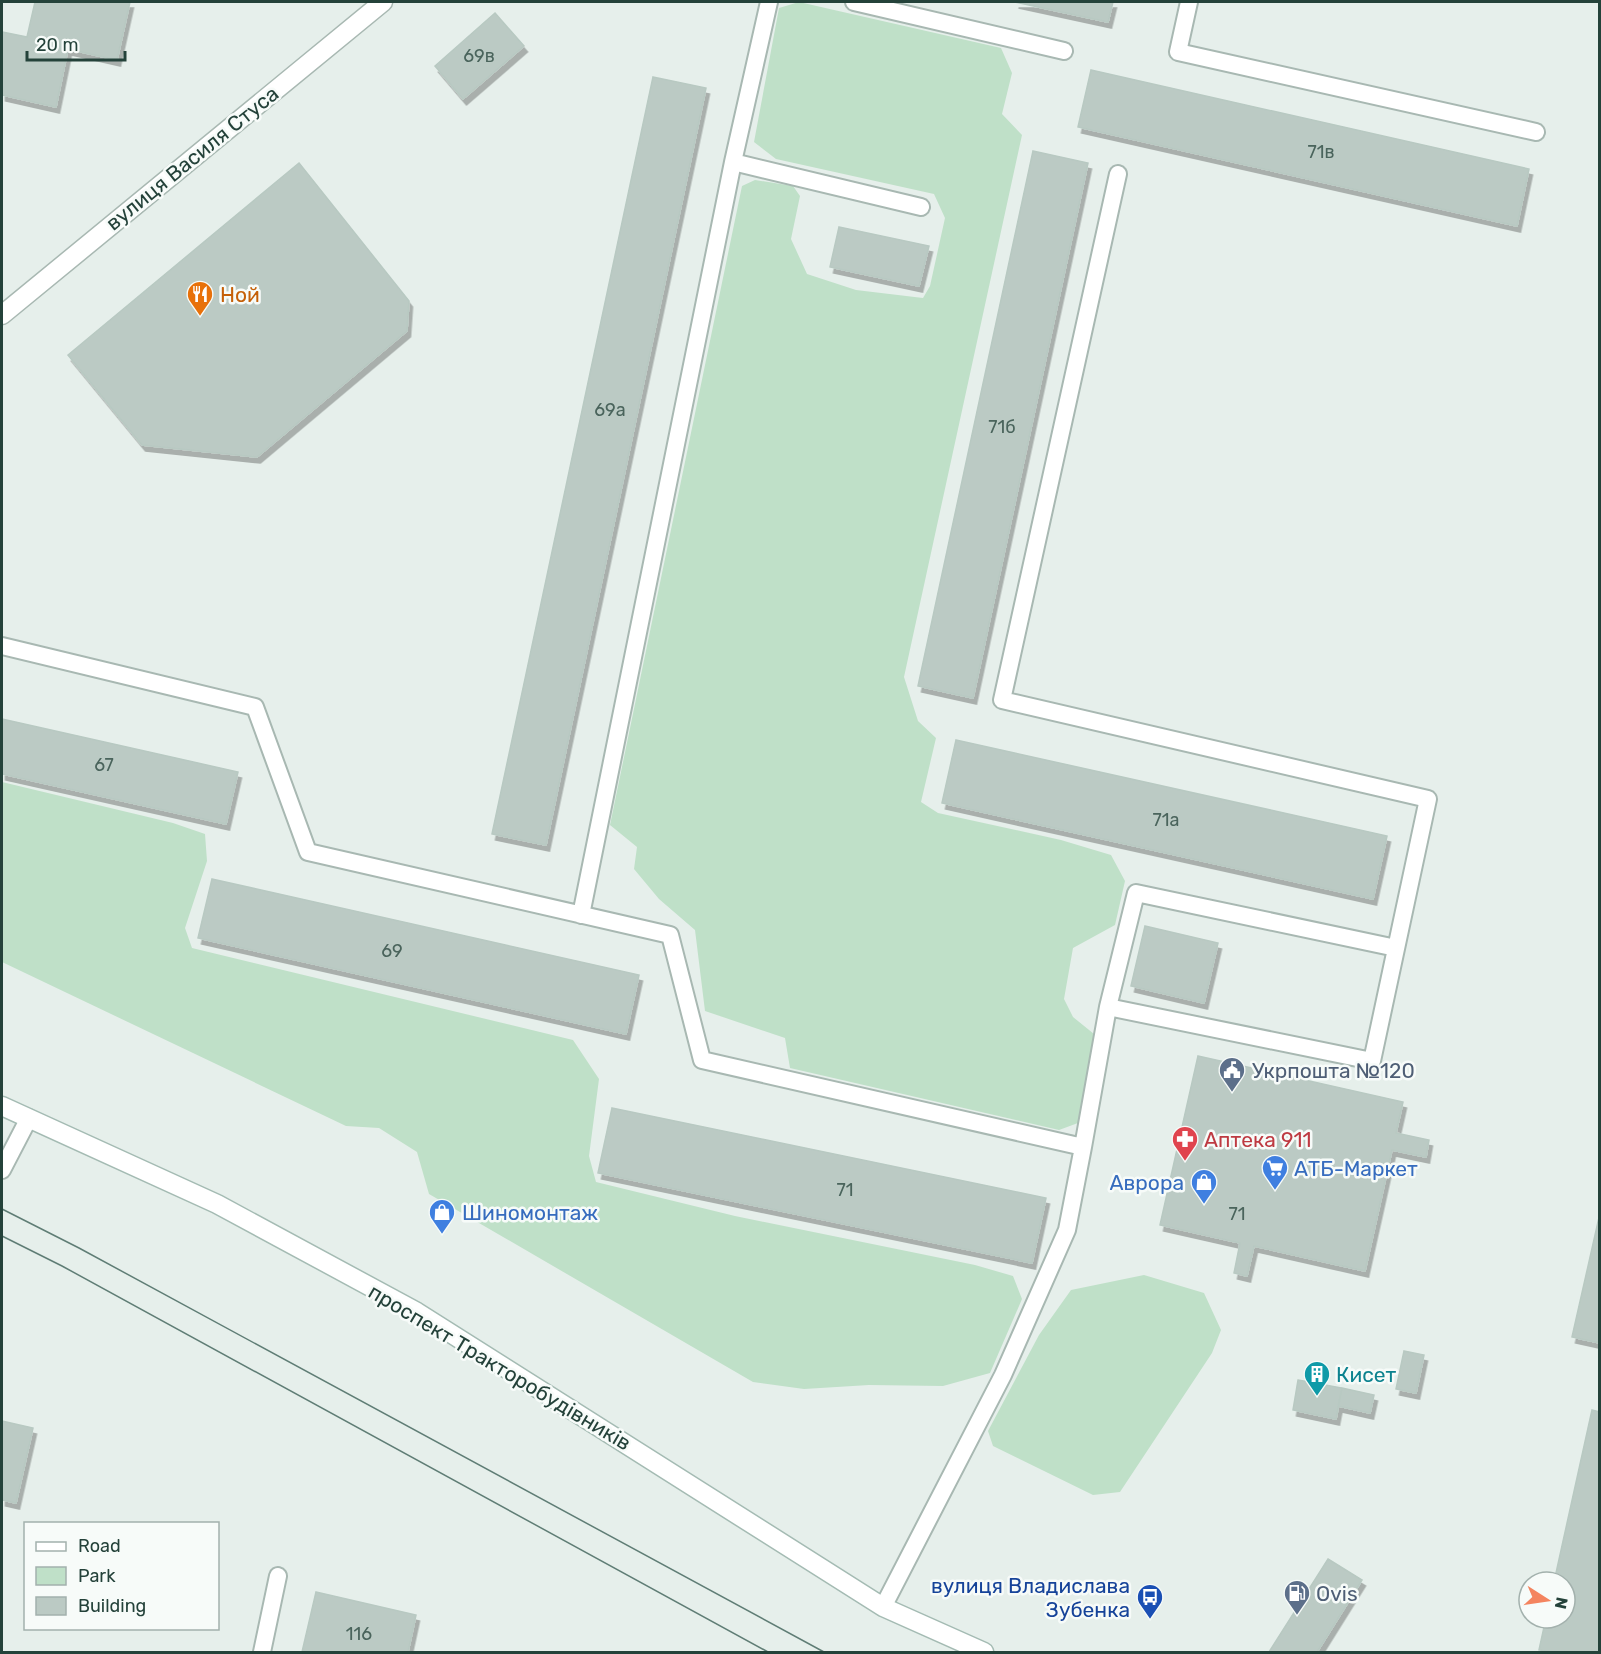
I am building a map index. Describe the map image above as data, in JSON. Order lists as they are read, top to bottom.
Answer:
{
  "streets": {
    "main road": ["вулиця Василя Стуса", "проспект Тракторобудівників"]
  },
  "places": {
    "restaurant": ["Ной"],
    "public building": ["Укрпошта №120"],
    "pharmacy": ["Аптека 911"],
    "supermarket": ["АТБ-Маркет"],
    "shop": ["Аврора", "Шиномонтаж"],
    "building": ["Кисет"],
    "fuel station": ["Ovis"],
    "bus stop": ["вулиця Владислава Зубенка"]
  },
  "house_numbers": [
    "69в",
    "71в",
    "69а",
    "71б",
    "67",
    "71а",
    "69",
    "71",
    "71",
    "116"
  ],
  "legend": ["Road", "Park", "Building"],
  "scale_bar": "20 m",
  "north": "right"
}
